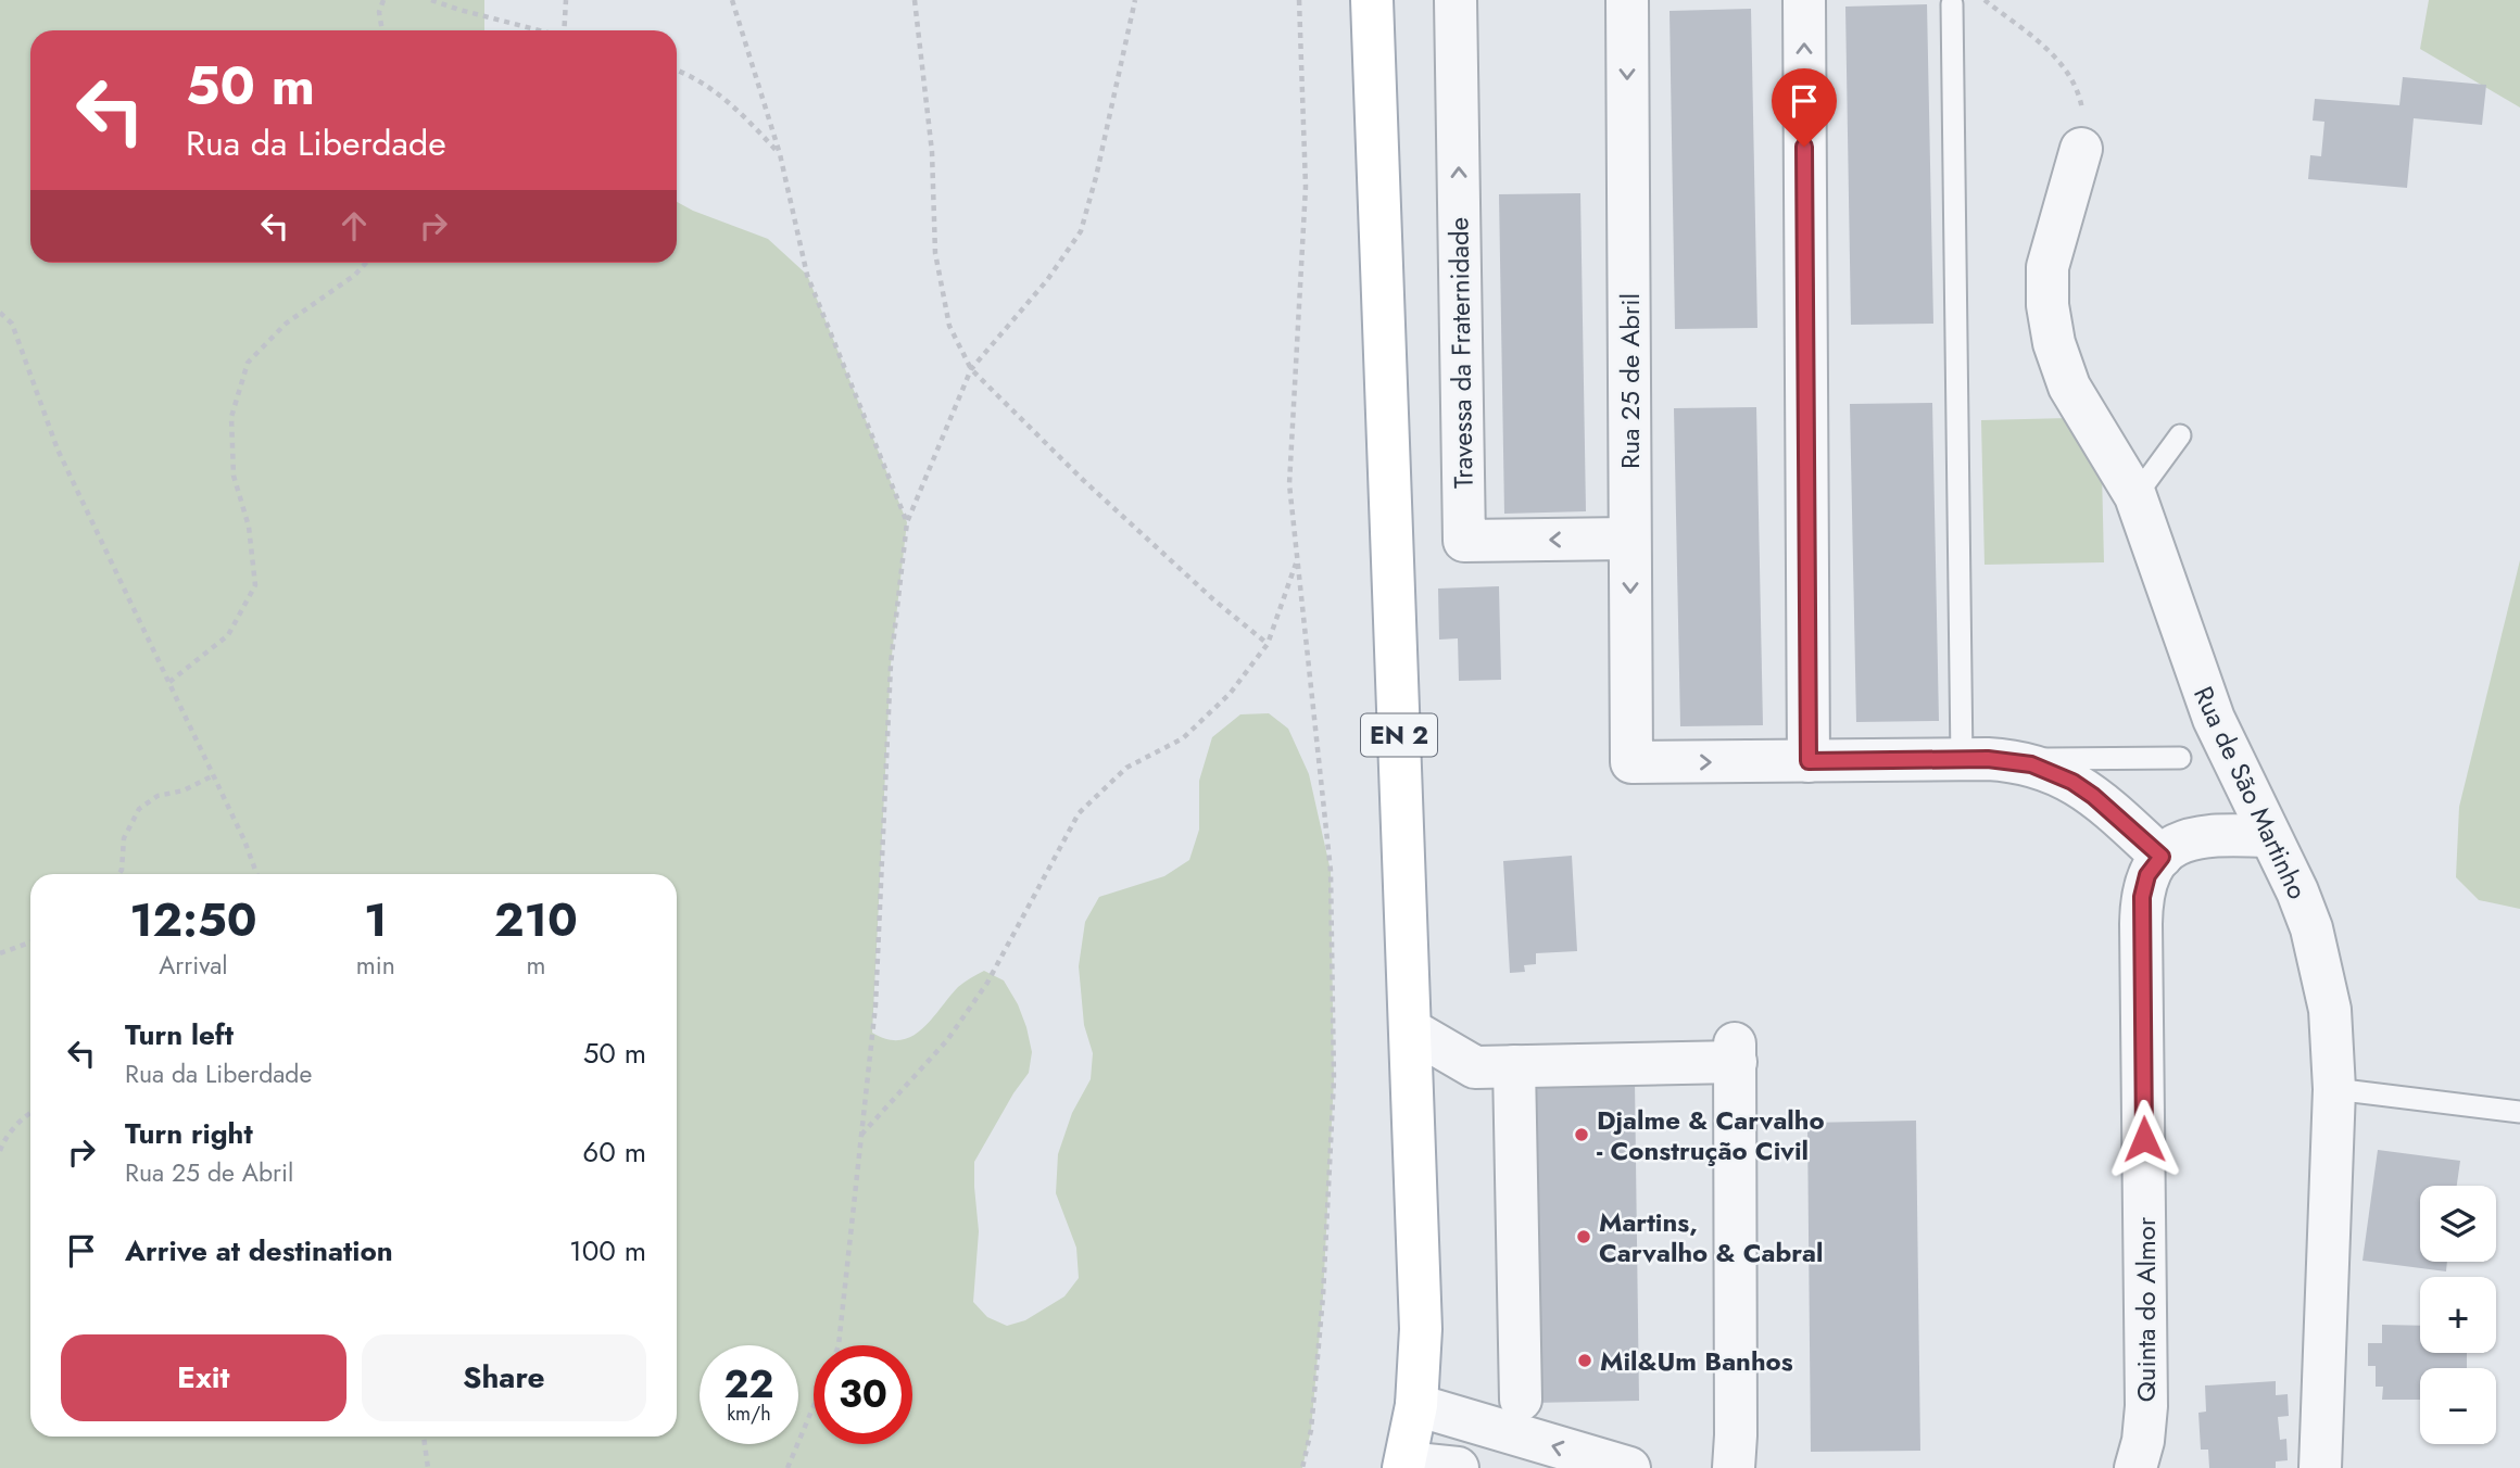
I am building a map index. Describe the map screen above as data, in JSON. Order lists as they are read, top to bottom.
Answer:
{
  "streets": {
    "main road": ["EN 2"],
    "street": [
      "Travessa da Fraternidade",
      "Rua 25 de Abril",
      "Rua de São Martinho",
      "Quinta do Almor"
    ]
  },
  "crossings": [
    ["Travessa da Fraternidade", "Rua 25 de Abril"]
  ],
  "places": ["Djalme & Carvalho - Construção Civil", "Martins, Carvalho & Cabral", "Mil&Um Banhos"],
  "page": {
    "turn": ["50 m", "Rua da Liberdade"],
    "eta": [
      "12:50",
      "Arrival",
      "1",
      "min",
      "210",
      "m"
    ],
    "list": [
      {
        "name": "Turn left",
        "note": "Rua da Liberdade",
        "value": "50 m"
      },
      {
        "name": "Turn right",
        "note": "Rua 25 de Abril",
        "value": "60 m"
      },
      {
        "name": "Arrive at destination",
        "value": "100 m"
      }
    ],
    "map_buttons": ["+", "−"],
    "buttons": ["Exit", "Share"],
    "speed": "22 km/h",
    "limit": "30"
  }
}
